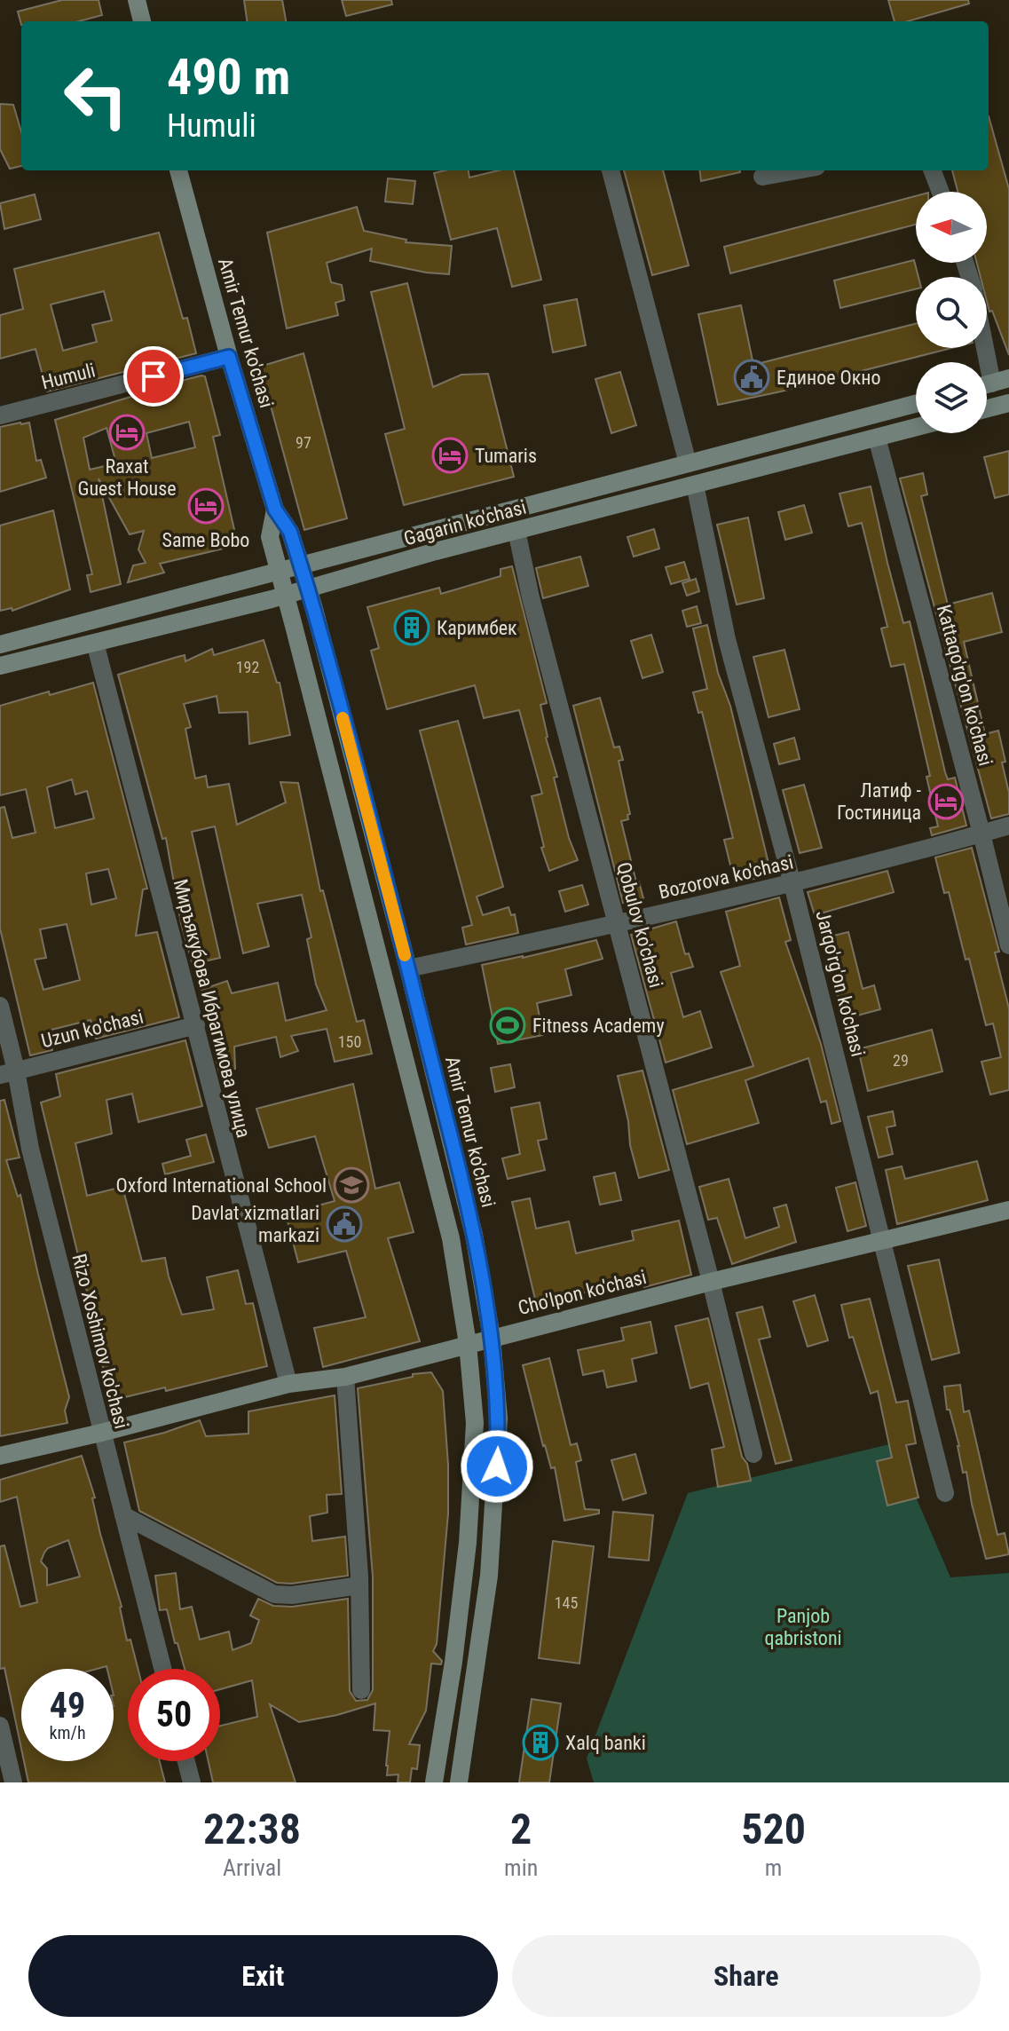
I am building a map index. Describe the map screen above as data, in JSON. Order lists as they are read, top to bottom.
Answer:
{
  "streets": {
    "main road": ["Amir Temur ko'chasi", "Gagarin ko'chasi", "Cho'lpon ko'chasi"],
    "street": [
      "Humuli",
      "Kattaqo'rg'on ko'chasi",
      "Bozorova ko'chasi",
      "Qobulov ko'chasi",
      "Jarqo'rg'on ko'chasi",
      "Миръякубова Ибрагимова улица",
      "Uzun ko'chasi",
      "Rizo Xoshimov ko'chasi"
    ]
  },
  "crossings": [
    ["Amir Temur ko'chasi", "Humuli"],
    ["Amir Temur ko'chasi", "Gagarin ko'chasi"],
    ["Amir Temur ko'chasi", "Bozorova ko'chasi"],
    ["Amir Temur ko'chasi", "Cho'lpon ko'chasi"],
    ["Gagarin ko'chasi", "Kattaqo'rg'on ko'chasi"],
    ["Gagarin ko'chasi", "Qobulov ko'chasi"],
    ["Gagarin ko'chasi", "Jarqo'rg'on ko'chasi"],
    ["Gagarin ko'chasi", "Миръякубова Ибрагимова улица"],
    ["Kattaqo'rg'on ko'chasi", "Bozorova ko'chasi"],
    ["Bozorova ko'chasi", "Qobulov ko'chasi"],
    ["Bozorova ko'chasi", "Jarqo'rg'on ko'chasi"],
    ["Qobulov ko'chasi", "Cho'lpon ko'chasi"],
    ["Jarqo'rg'on ko'chasi", "Cho'lpon ko'chasi"],
    ["Миръякубова Ибрагимова улица", "Uzun ko'chasi"],
    ["Миръякубова Ибрагимова улица", "Cho'lpon ko'chasi"],
    ["Uzun ko'chasi", "Rizo Xoshimov ko'chasi"],
    ["Cho'lpon ko'chasi", "Rizo Xoshimov ko'chasi"]
  ],
  "parks": ["Panjob qabristoni"],
  "places": {
    "public building": ["Единое Окно", "Davlat xizmatlari markazi"],
    "hotel": [
      "Raxat Guest House",
      "Tumaris",
      "Same Bobo",
      "Латиф - Гостиница"
    ],
    "building": ["Каримбек", "Xalq banki"],
    "sports": ["Fitness Academy"],
    "school or university": ["Oxford International School"]
  },
  "house_numbers": [
    "97",
    "192",
    "150",
    "29",
    "145"
  ],
  "north": "left",
  "page": {
    "turn": ["490 m", "Humuli"],
    "speed": "49 km/h",
    "limit": "50",
    "eta": [
      "22:38",
      "Arrival",
      "2",
      "min",
      "520",
      "m"
    ],
    "buttons": ["Exit", "Share"]
  }
}
